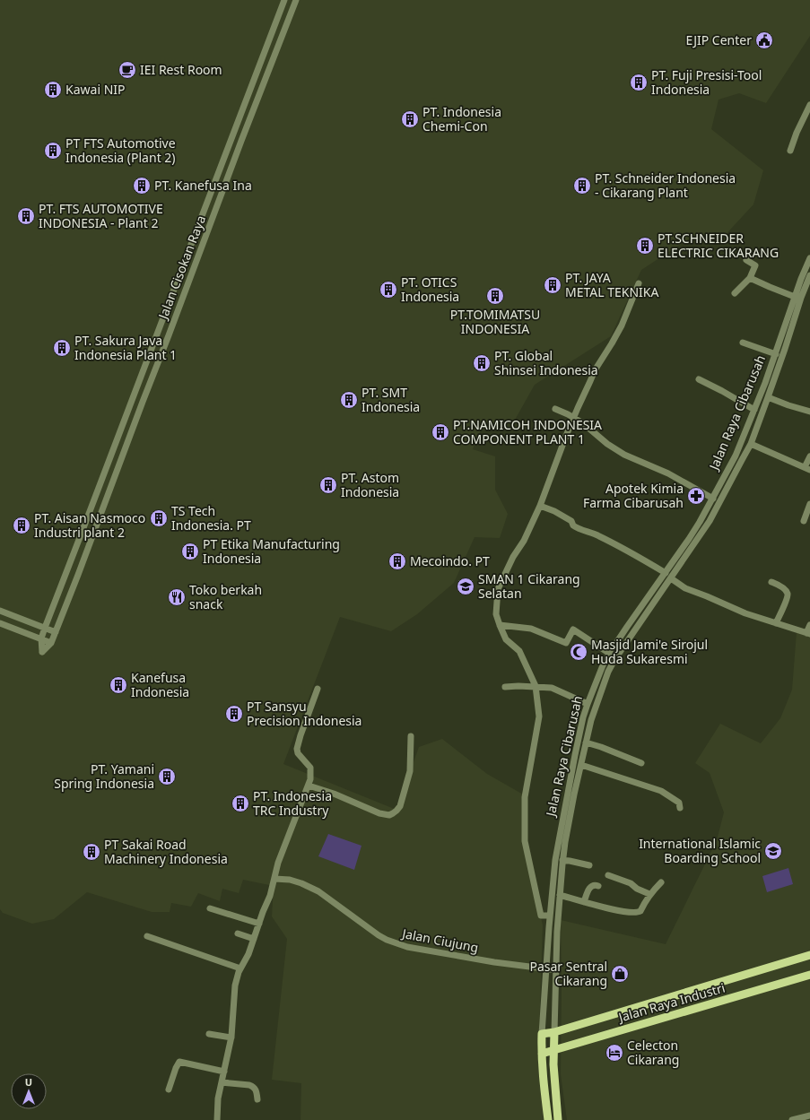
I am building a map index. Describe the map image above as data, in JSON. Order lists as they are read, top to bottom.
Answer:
{
  "streets": {
    "main road": ["Jalan Raya Cibarusah", "Jalan Raya Industri"],
    "street": ["Jalan Cisokan Raya", "Jalan Ciujung"]
  },
  "crossings": [
    ["Jalan Raya Cibarusah", "Jalan Ciujung"],
    ["Jalan Raya Cibarusah", "Jalan Raya Industri"]
  ],
  "places": {
    "public building": ["EJIP Center"],
    "cafe": ["IEI Rest Room"],
    "building": [
      "PT. Fuji Presisi-Tool Indonesia",
      "Kawai NIP",
      "PT. Indonesia Chemi-Con",
      "PT FTS Automotive Indonesia (Plant 2)",
      "PT. Kanefusa Ina",
      "PT. Schneider Indonesia - Cikarang Plant",
      "PT. FTS AUTOMOTIVE INDONESIA - Plant 2",
      "PT.SCHNEIDER ELECTRIC CIKARANG",
      "PT. JAYA METAL TEKNIKA",
      "PT. OTICS Indonesia",
      "PT.TOMIMATSU INDONESIA",
      "PT. Sakura Java Indonesia Plant 1",
      "PT. Global Shinsei Indonesia",
      "PT. SMT Indonesia",
      "PT.NAMICOH INDONESIA COMPONENT PLANT 1",
      "PT. Astom Indonesia",
      "TS Tech Indonesia. PT",
      "PT. Aisan Nasmoco Industri plant 2",
      "PT Etika Manufacturing Indonesia",
      "Mecoindo. PT",
      "Kanefusa Indonesia",
      "PT Sansyu Precision Indonesia",
      "PT. Yamani Spring Indonesia",
      "PT. Indonesia TRC Industry",
      "PT Sakai Road Machinery Indonesia"
    ],
    "pharmacy": ["Apotek Kimia Farma Cibarusah"],
    "school or university": ["SMAN 1 Cikarang Selatan", "International Islamic Boarding School"],
    "restaurant": ["Toko berkah snack"],
    "mosque": ["Masjid Jami'e Sirojul Huda Sukaresmi"],
    "shop": ["Pasar Sentral Cikarang"],
    "hotel": ["Celecton Cikarang"]
  },
  "north": "top"
}
